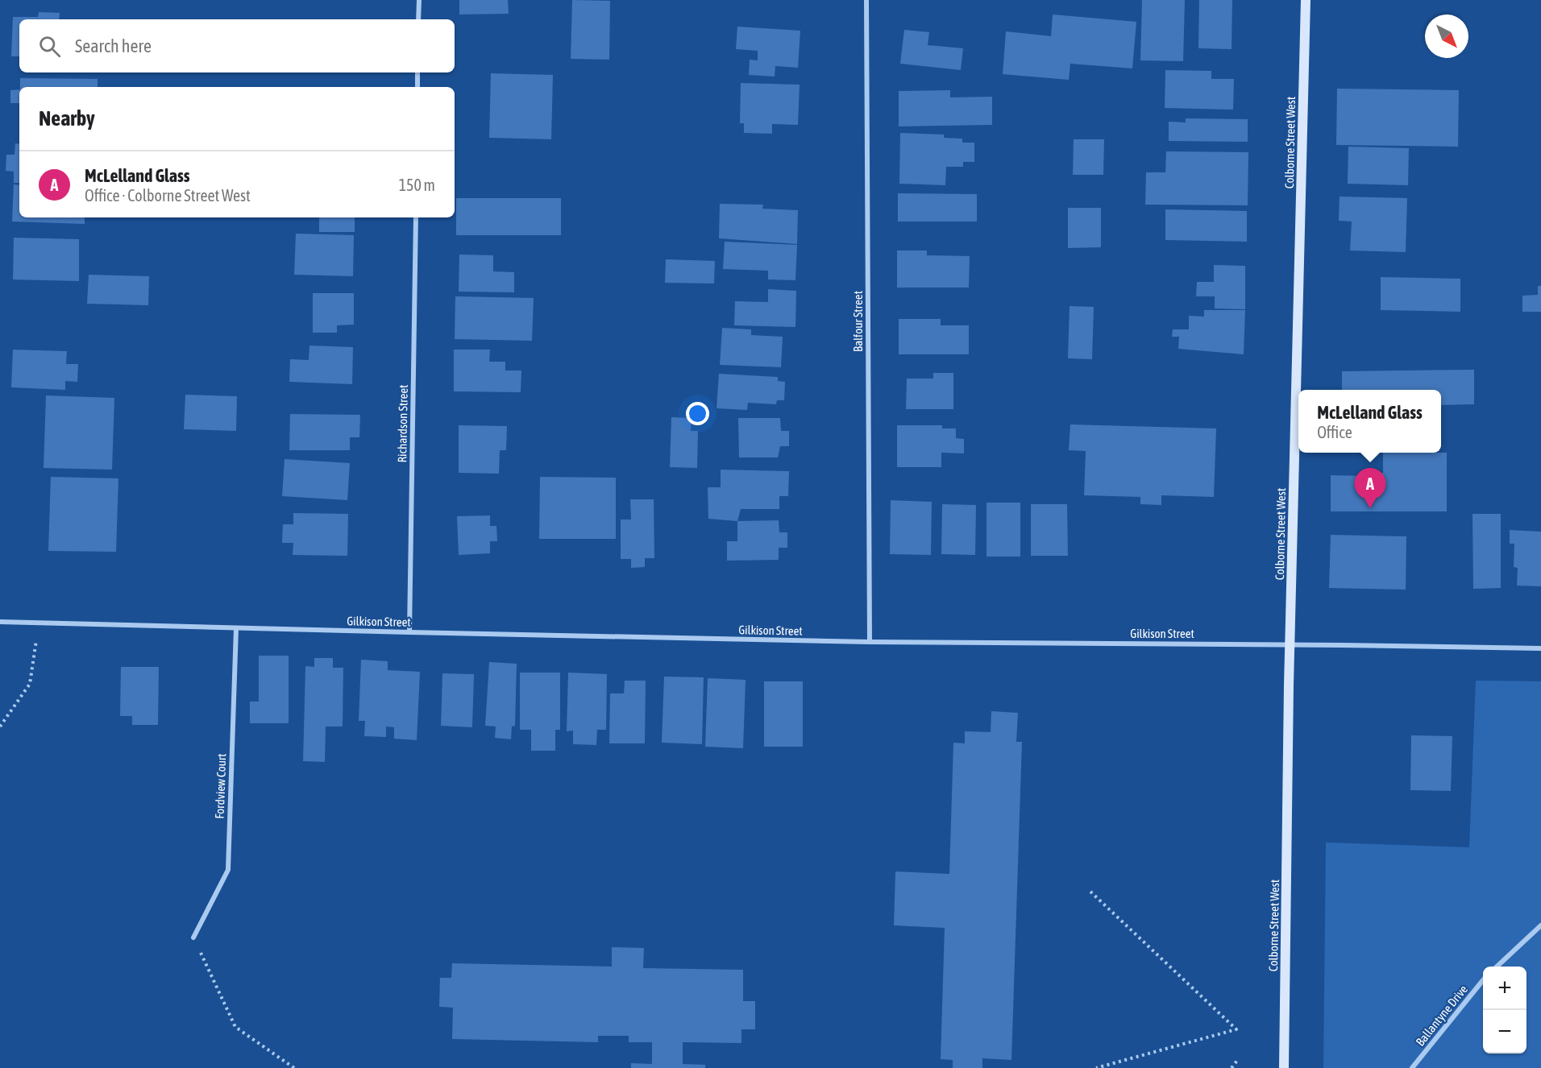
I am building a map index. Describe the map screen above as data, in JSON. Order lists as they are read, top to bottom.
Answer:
{
  "streets": {
    "main road": ["Colborne Street West"],
    "street": [
      "Balfour Street",
      "Richardson Street",
      "Gilkison Street",
      "Fordview Court",
      "Ballantyne Drive"
    ]
  },
  "crossings": [
    ["Colborne Street West", "Gilkison Street"],
    ["Balfour Street", "Gilkison Street"],
    ["Richardson Street", "Gilkison Street"],
    ["Gilkison Street", "Fordview Court"]
  ],
  "north": "bottom right",
  "page": {
    "search": "Search here",
    "heading": "Nearby",
    "list": [
      {
        "mark": "A",
        "name": "McLelland Glass",
        "note": "Office · Colborne Street West",
        "value": "150 m"
      }
    ],
    "popup": ["McLelland Glass", "Office"],
    "pins": "A",
    "map_buttons": ["+", "−"]
  }
}
